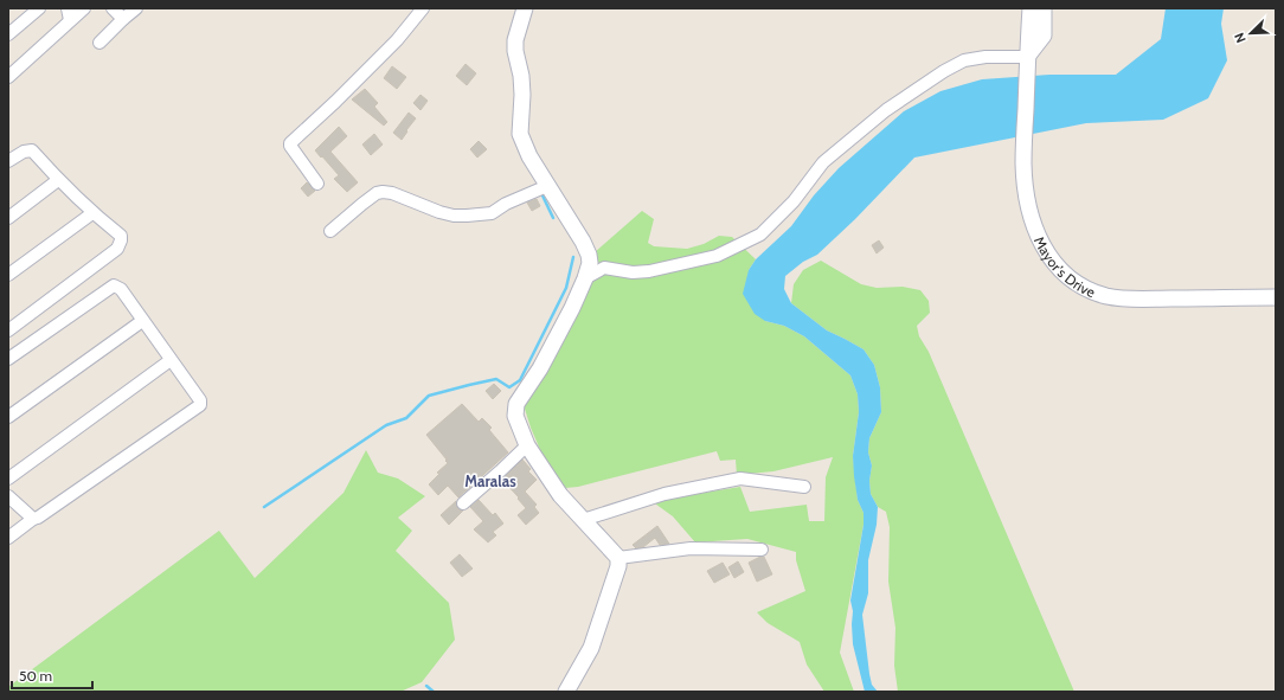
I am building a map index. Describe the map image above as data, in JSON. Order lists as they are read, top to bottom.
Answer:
{
  "streets": {
    "street": ["Mayor's Drive"]
  },
  "districts": ["Maralas"],
  "scale_bar": "50 m",
  "north": "bottom left"
}
